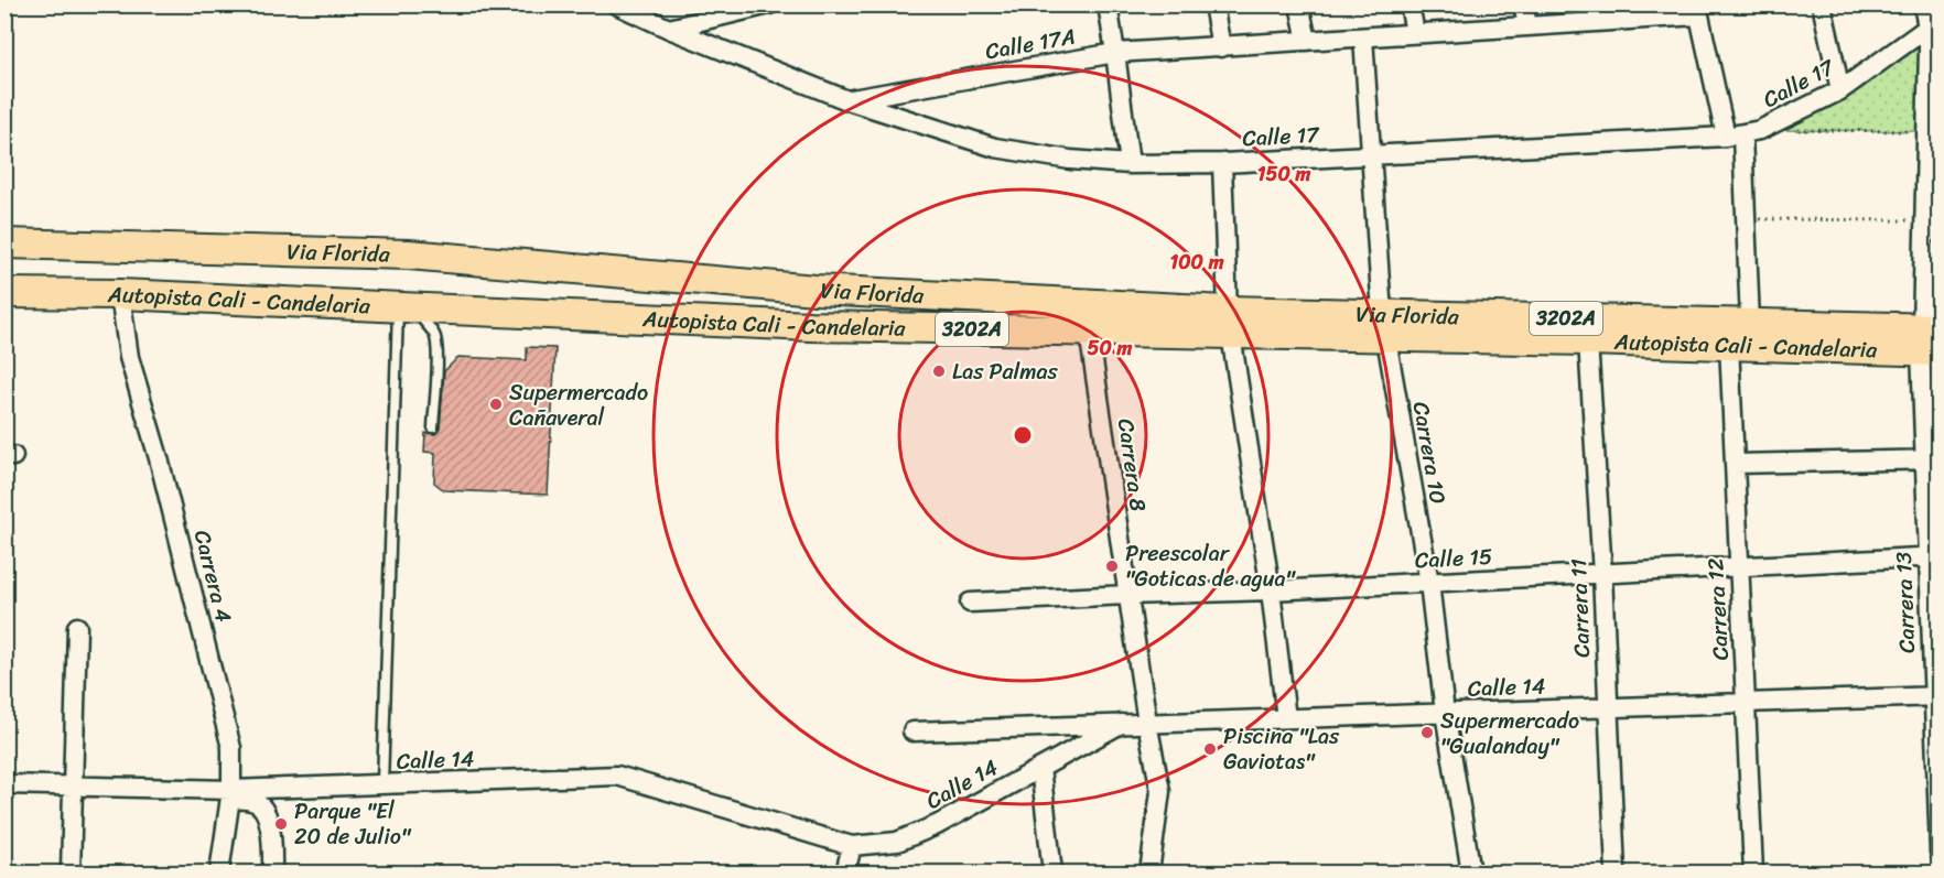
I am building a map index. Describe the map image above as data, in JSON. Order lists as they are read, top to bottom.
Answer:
{
  "streets": {
    "main road": ["Via Florida", "Autopista Cali - Candelaria", "3202A"],
    "street": [
      "Calle 17A",
      "Calle 17",
      "Carrera 10",
      "Carrera 8",
      "Calle 15",
      "Carrera 4",
      "Carrera 13",
      "Carrera 11",
      "Carrera 12",
      "Calle 14"
    ]
  },
  "crossings": [
    ["Calle 17A", "Calle 17"],
    ["Calle 17A", "Carrera 10"],
    ["Calle 17", "Carrera 10"],
    ["Calle 17", "Carrera 13"],
    ["Via Florida", "Autopista Cali - Candelaria"],
    ["Via Florida", "Carrera 10"],
    ["Via Florida", "Carrera 13"],
    ["Autopista Cali - Candelaria", "Carrera 10"],
    ["Autopista Cali - Candelaria", "Carrera 8"],
    ["Autopista Cali - Candelaria", "Carrera 4"],
    ["Autopista Cali - Candelaria", "Carrera 13"],
    ["Autopista Cali - Candelaria", "Carrera 11"],
    ["Autopista Cali - Candelaria", "Carrera 12"],
    ["Carrera 10", "Calle 15"],
    ["Carrera 10", "Calle 14"],
    ["Carrera 8", "Calle 15"],
    ["Carrera 8", "Calle 14"],
    ["Calle 15", "Carrera 13"],
    ["Calle 15", "Carrera 11"],
    ["Calle 15", "Carrera 12"],
    ["Carrera 4", "Calle 14"],
    ["Carrera 13", "Calle 14"],
    ["Carrera 11", "Calle 14"],
    ["Carrera 12", "Calle 14"]
  ],
  "places": [
    "Las Palmas",
    "Supermercado Cañaveral",
    "Preescolar \"Goticas de agua\"",
    "Supermercado \"Gualanday\"",
    "Piscina \"Las Gaviotas\"",
    "Parque \"El 20 de Julio\""
  ],
  "rings": ["150 m", "100 m", "50 m"]
}
